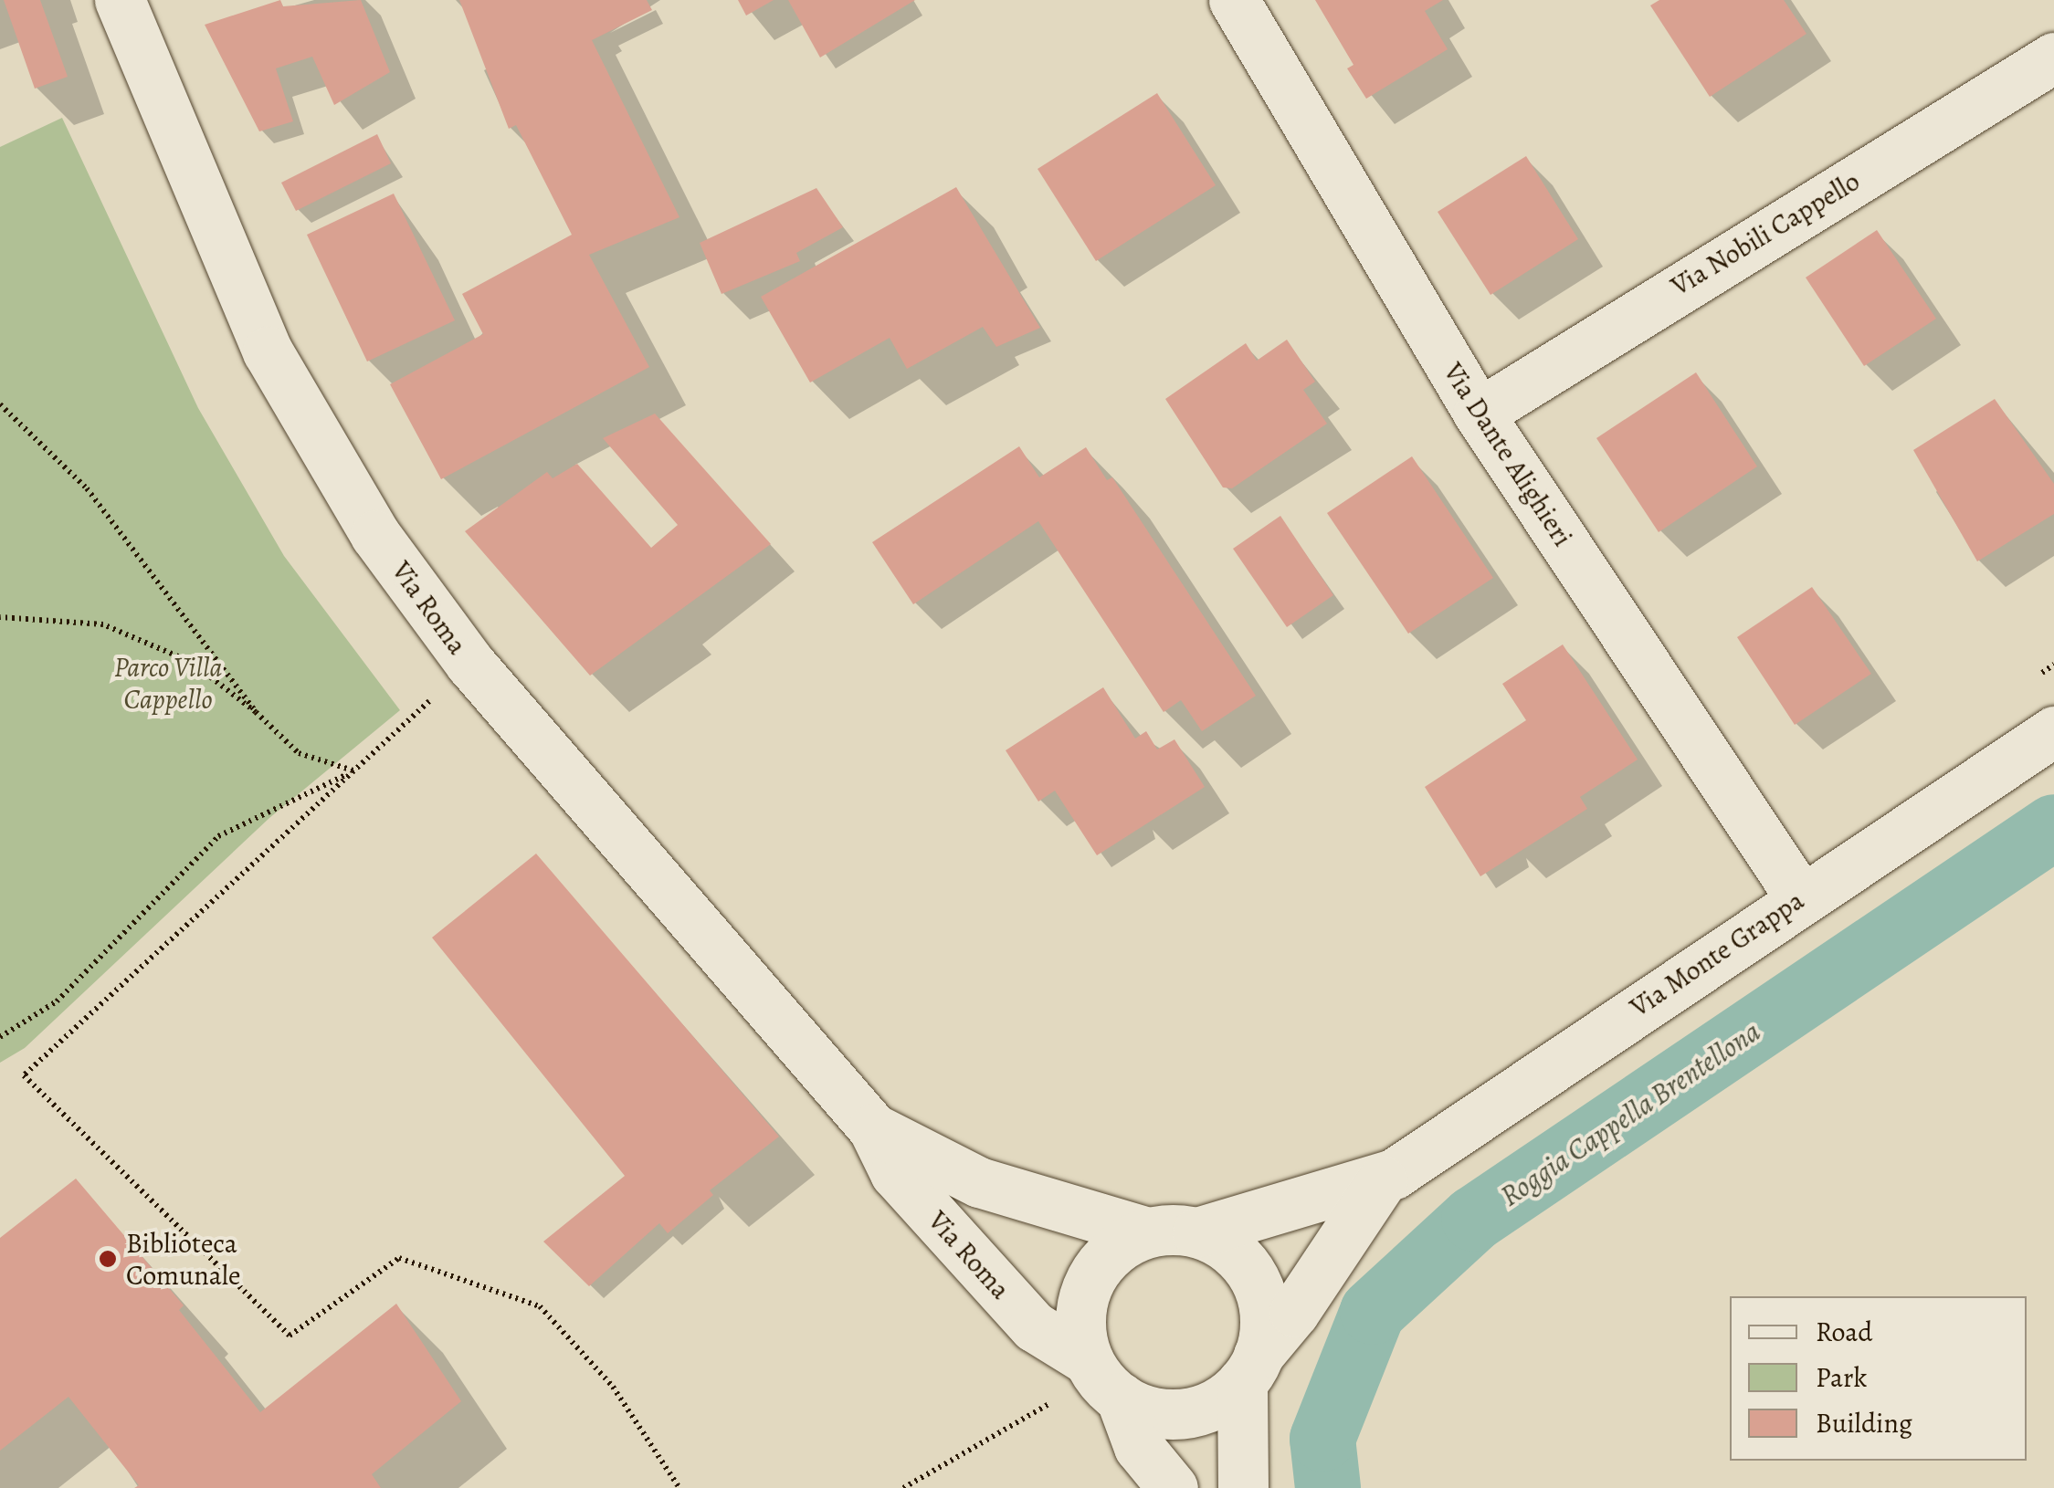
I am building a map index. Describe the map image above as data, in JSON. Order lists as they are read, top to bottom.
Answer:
{
  "streets": {
    "street": [
      "Via Nobili Cappello",
      "Via Dante Alighieri",
      "Via Roma",
      "Via Monte Grappa"
    ]
  },
  "crossings": [
    ["Via Nobili Cappello", "Via Dante Alighieri"],
    ["Via Dante Alighieri", "Via Monte Grappa"],
    ["Via Roma", "Via Monte Grappa"]
  ],
  "water": ["Roggia Cappella Brentellona"],
  "parks": ["Parco Villa Cappello"],
  "places": ["Biblioteca Comunale"],
  "legend": ["Road", "Park", "Building"]
}
